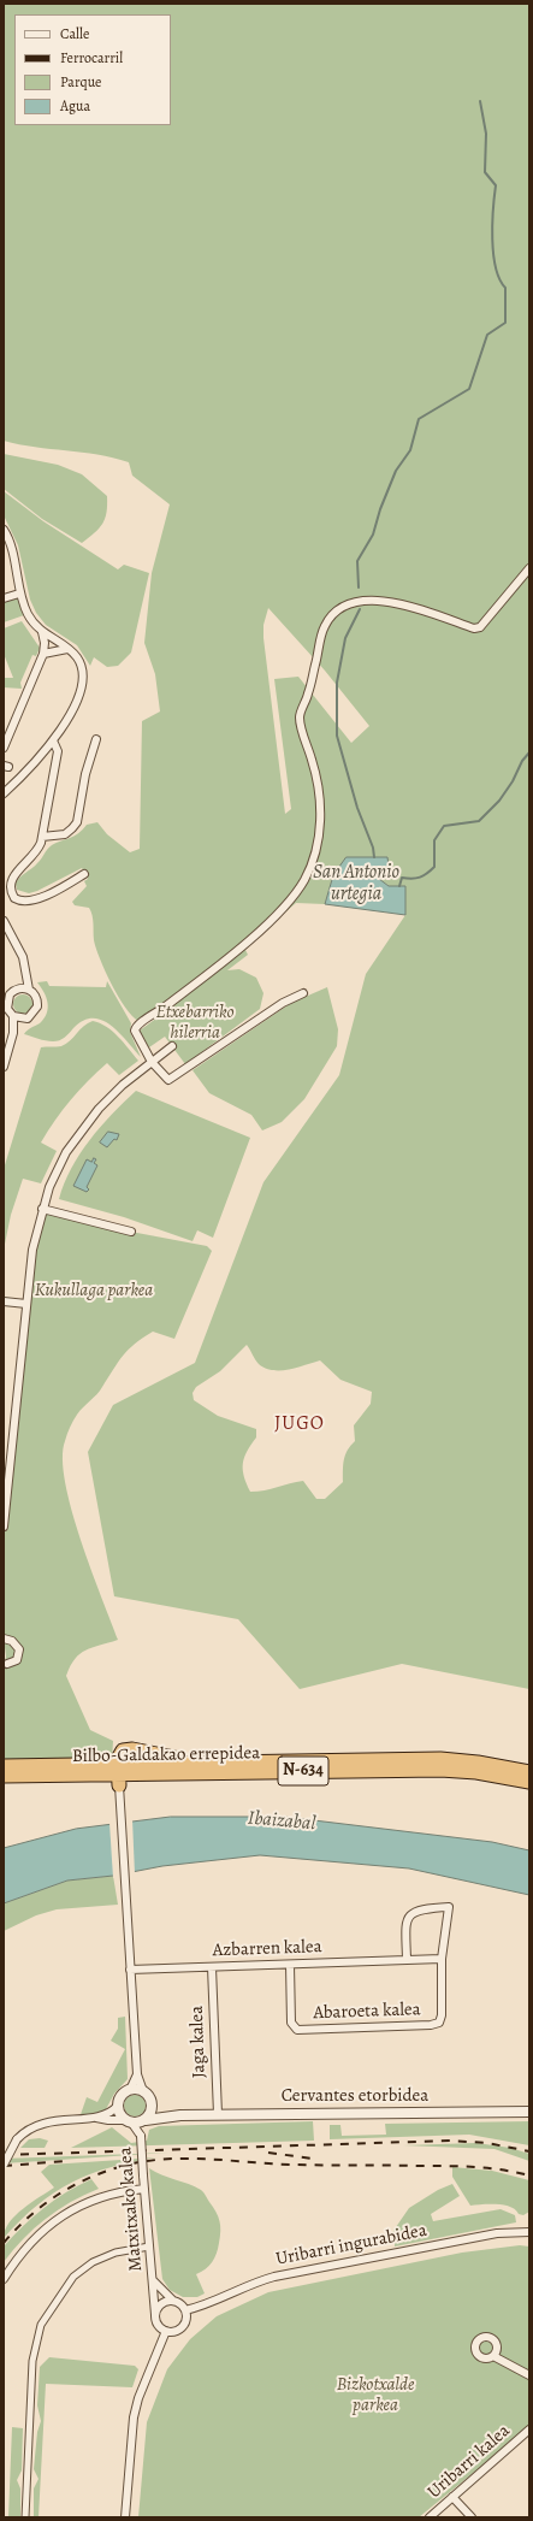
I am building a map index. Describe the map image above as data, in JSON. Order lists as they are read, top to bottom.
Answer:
{
  "streets": {
    "highway": ["Bilbo-Galdakao errepidea", "N-634"],
    "street": [
      "Azbarren kalea",
      "Abaroeta kalea",
      "Jaga kalea",
      "Cervantes etorbidea",
      "Matxitxako kalea",
      "Uribarri ingurabidea",
      "Uribarri kalea"
    ]
  },
  "crossings": [
    ["Azbarren kalea", "Abaroeta kalea"],
    ["Azbarren kalea", "Jaga kalea"],
    ["Jaga kalea", "Cervantes etorbidea"],
    ["Cervantes etorbidea", "Matxitxako kalea"],
    ["Matxitxako kalea", "Uribarri ingurabidea"]
  ],
  "districts": ["JUGO"],
  "water": ["San Antonio urtegia", "Ibaizabal"],
  "parks": ["Etxebarriko hilerria", "Kukullaga parkea", "Bizkotxalde parkea"],
  "legend": [
    "Calle",
    "Ferrocarril",
    "Parque",
    "Agua"
  ]
}
